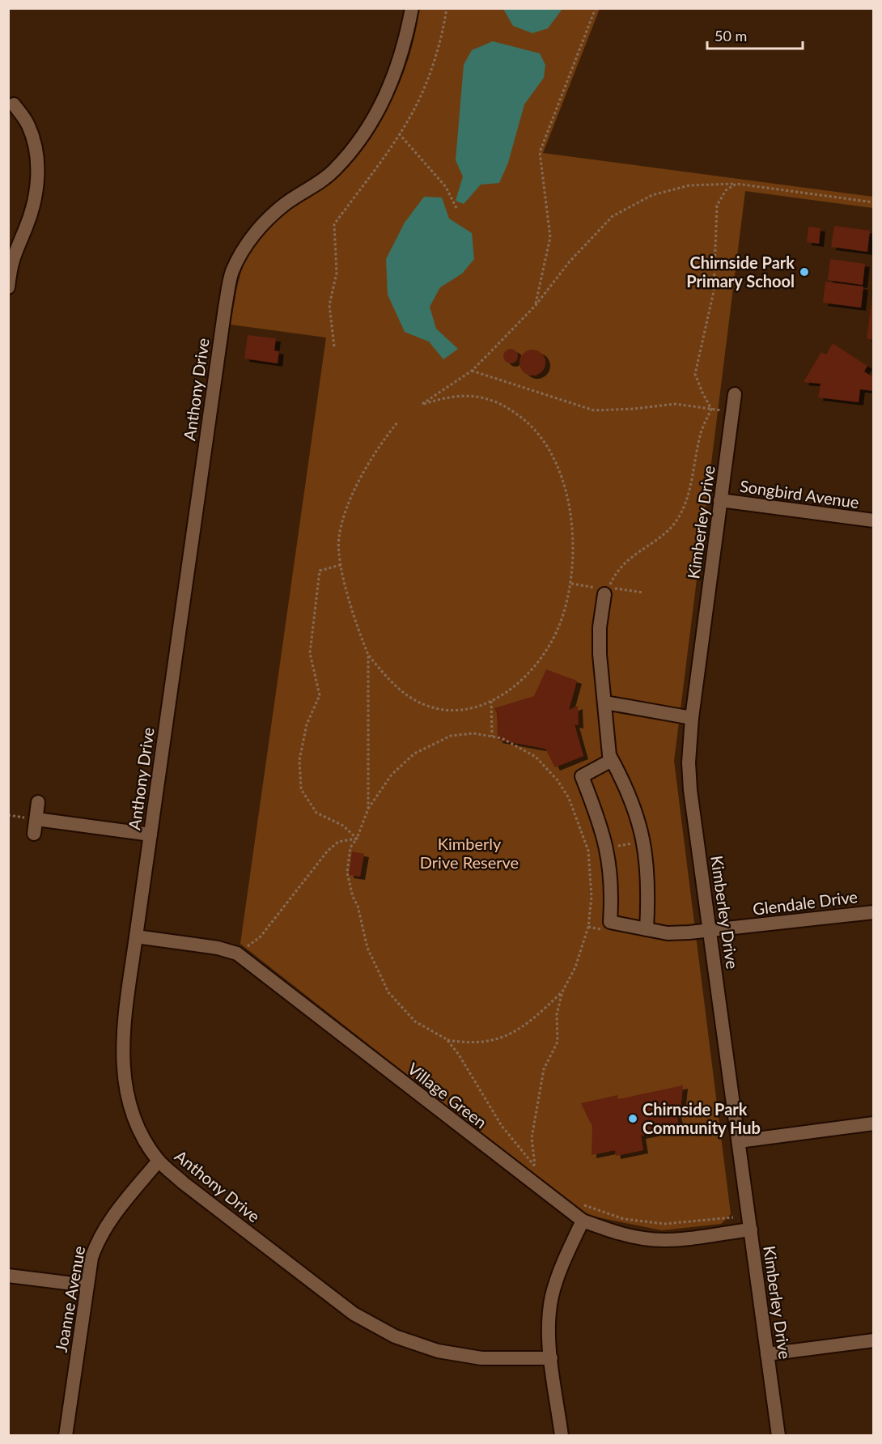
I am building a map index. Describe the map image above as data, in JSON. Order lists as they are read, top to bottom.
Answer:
{
  "streets": {
    "street": [
      "Anthony Drive",
      "Songbird Avenue",
      "Kimberley Drive",
      "Glendale Drive",
      "Village Green",
      "Joanne Avenue"
    ]
  },
  "crossings": [
    ["Anthony Drive", "Village Green"],
    ["Anthony Drive", "Joanne Avenue"],
    ["Songbird Avenue", "Kimberley Drive"],
    ["Kimberley Drive", "Glendale Drive"],
    ["Kimberley Drive", "Village Green"]
  ],
  "parks": ["Kimberly Drive Reserve"],
  "places": ["Chirnside Park Primary School", "Chirnside Park Community Hub"],
  "scale_bar": "50 m"
}
